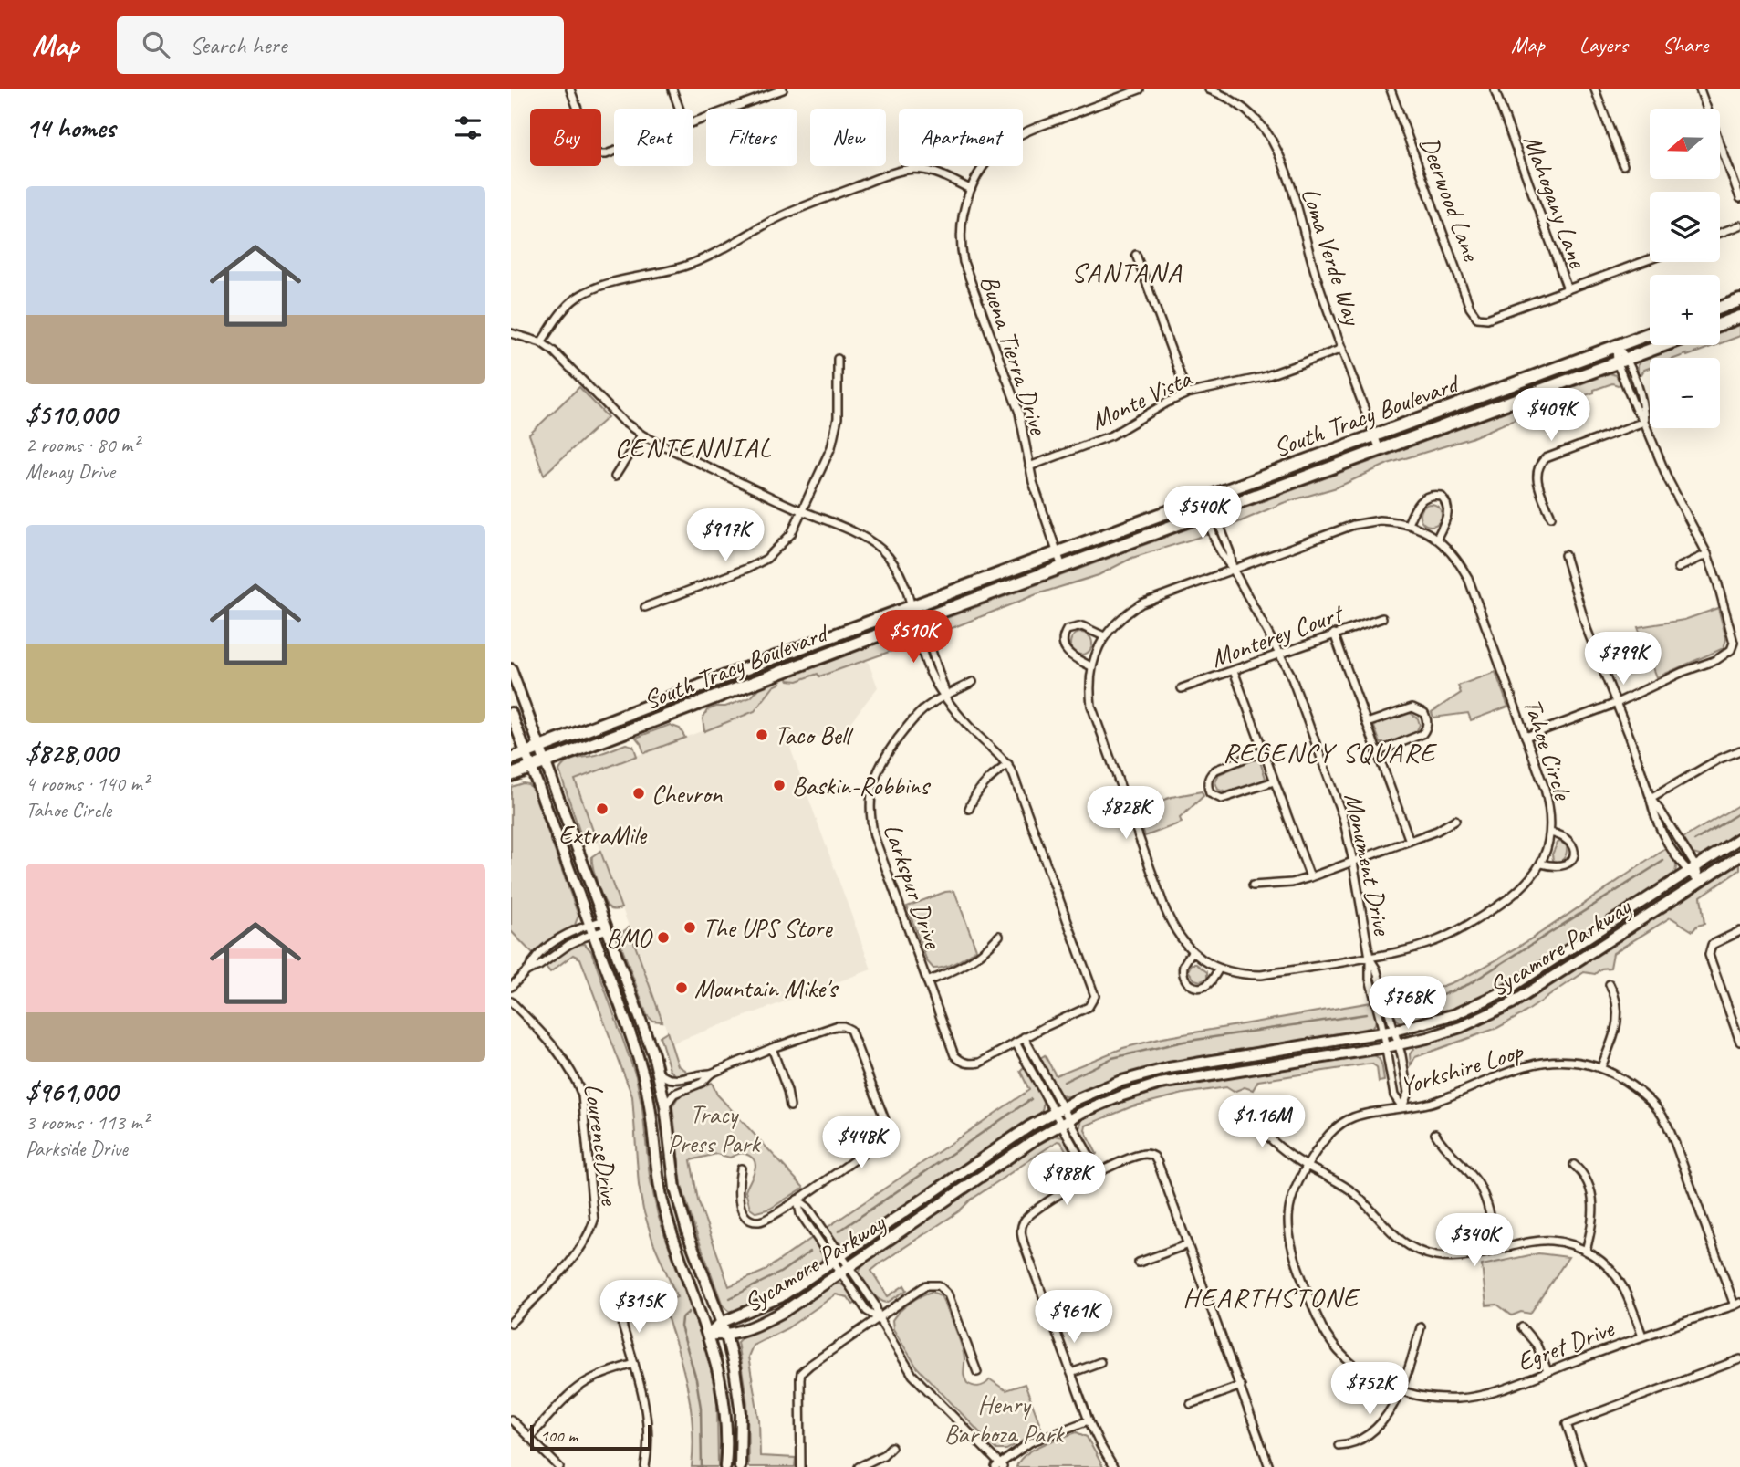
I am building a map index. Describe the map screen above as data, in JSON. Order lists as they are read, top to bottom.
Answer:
{
  "streets": {
    "main road": ["South Tracy Boulevard", "Sycamore Parkway"],
    "street": [
      "Deerwood Lane",
      "Mahogany Lane",
      "Loma Verde Way",
      "Buena Tierra Drive",
      "Monte Vista",
      "Monterey Court",
      "Tahoe Circle",
      "Monument Drive",
      "Larkspur Drive",
      "Yorkshire Loop",
      "LourenceDrive",
      "Egret Drive"
    ]
  },
  "crossings": [
    ["Deerwood Lane", "Mahogany Lane"],
    ["Loma Verde Way", "Monte Vista"],
    ["Loma Verde Way", "South Tracy Boulevard"],
    ["Buena Tierra Drive", "Monte Vista"],
    ["Buena Tierra Drive", "South Tracy Boulevard"],
    ["South Tracy Boulevard", "Monument Drive"],
    ["Monterey Court", "Monument Drive"],
    ["Tahoe Circle", "Monument Drive"],
    ["Monument Drive", "Sycamore Parkway"],
    ["Monument Drive", "Yorkshire Loop"],
    ["Yorkshire Loop", "Egret Drive"]
  ],
  "districts": [
    "SANTANA",
    "CENTENNIAL",
    "REGENCY SQUARE",
    "HEARTHSTONE"
  ],
  "parks": ["Tracy Press Park", "Henry Barboza Park"],
  "places": [
    "Taco Bell",
    "Baskin-Robbins",
    "Chevron",
    "ExtraMile",
    "The UPS Store",
    "BMO",
    "Mountain Mike's"
  ],
  "scale_bar": "100 m",
  "north": "left",
  "page": {
    "header": "Map",
    "search": "Search here",
    "nav": ["Map", "Layers", "Share"],
    "heading": "14 homes",
    "map_buttons": ["+", "−"],
    "chip": [
      "Buy",
      "Rent",
      "Filters",
      "New",
      "Apartment"
    ],
    "list": [
      {
        "name": "$510,000",
        "note": "2 rooms · 80 m² · Menay Drive"
      },
      {
        "name": "$828,000",
        "note": "4 rooms · 140 m² · Tahoe Circle"
      },
      {
        "name": "$961,000",
        "note": "3 rooms · 113 m² · Parkside Drive"
      }
    ],
    "price": [
      "$409K",
      "$540K",
      "$917K",
      "$510K",
      "$799K",
      "$828K",
      "$768K",
      "$1.16M",
      "$448K",
      "$988K",
      "$340K",
      "$315K",
      "$961K",
      "$752K"
    ],
    "scale": "100 m"
  }
}
